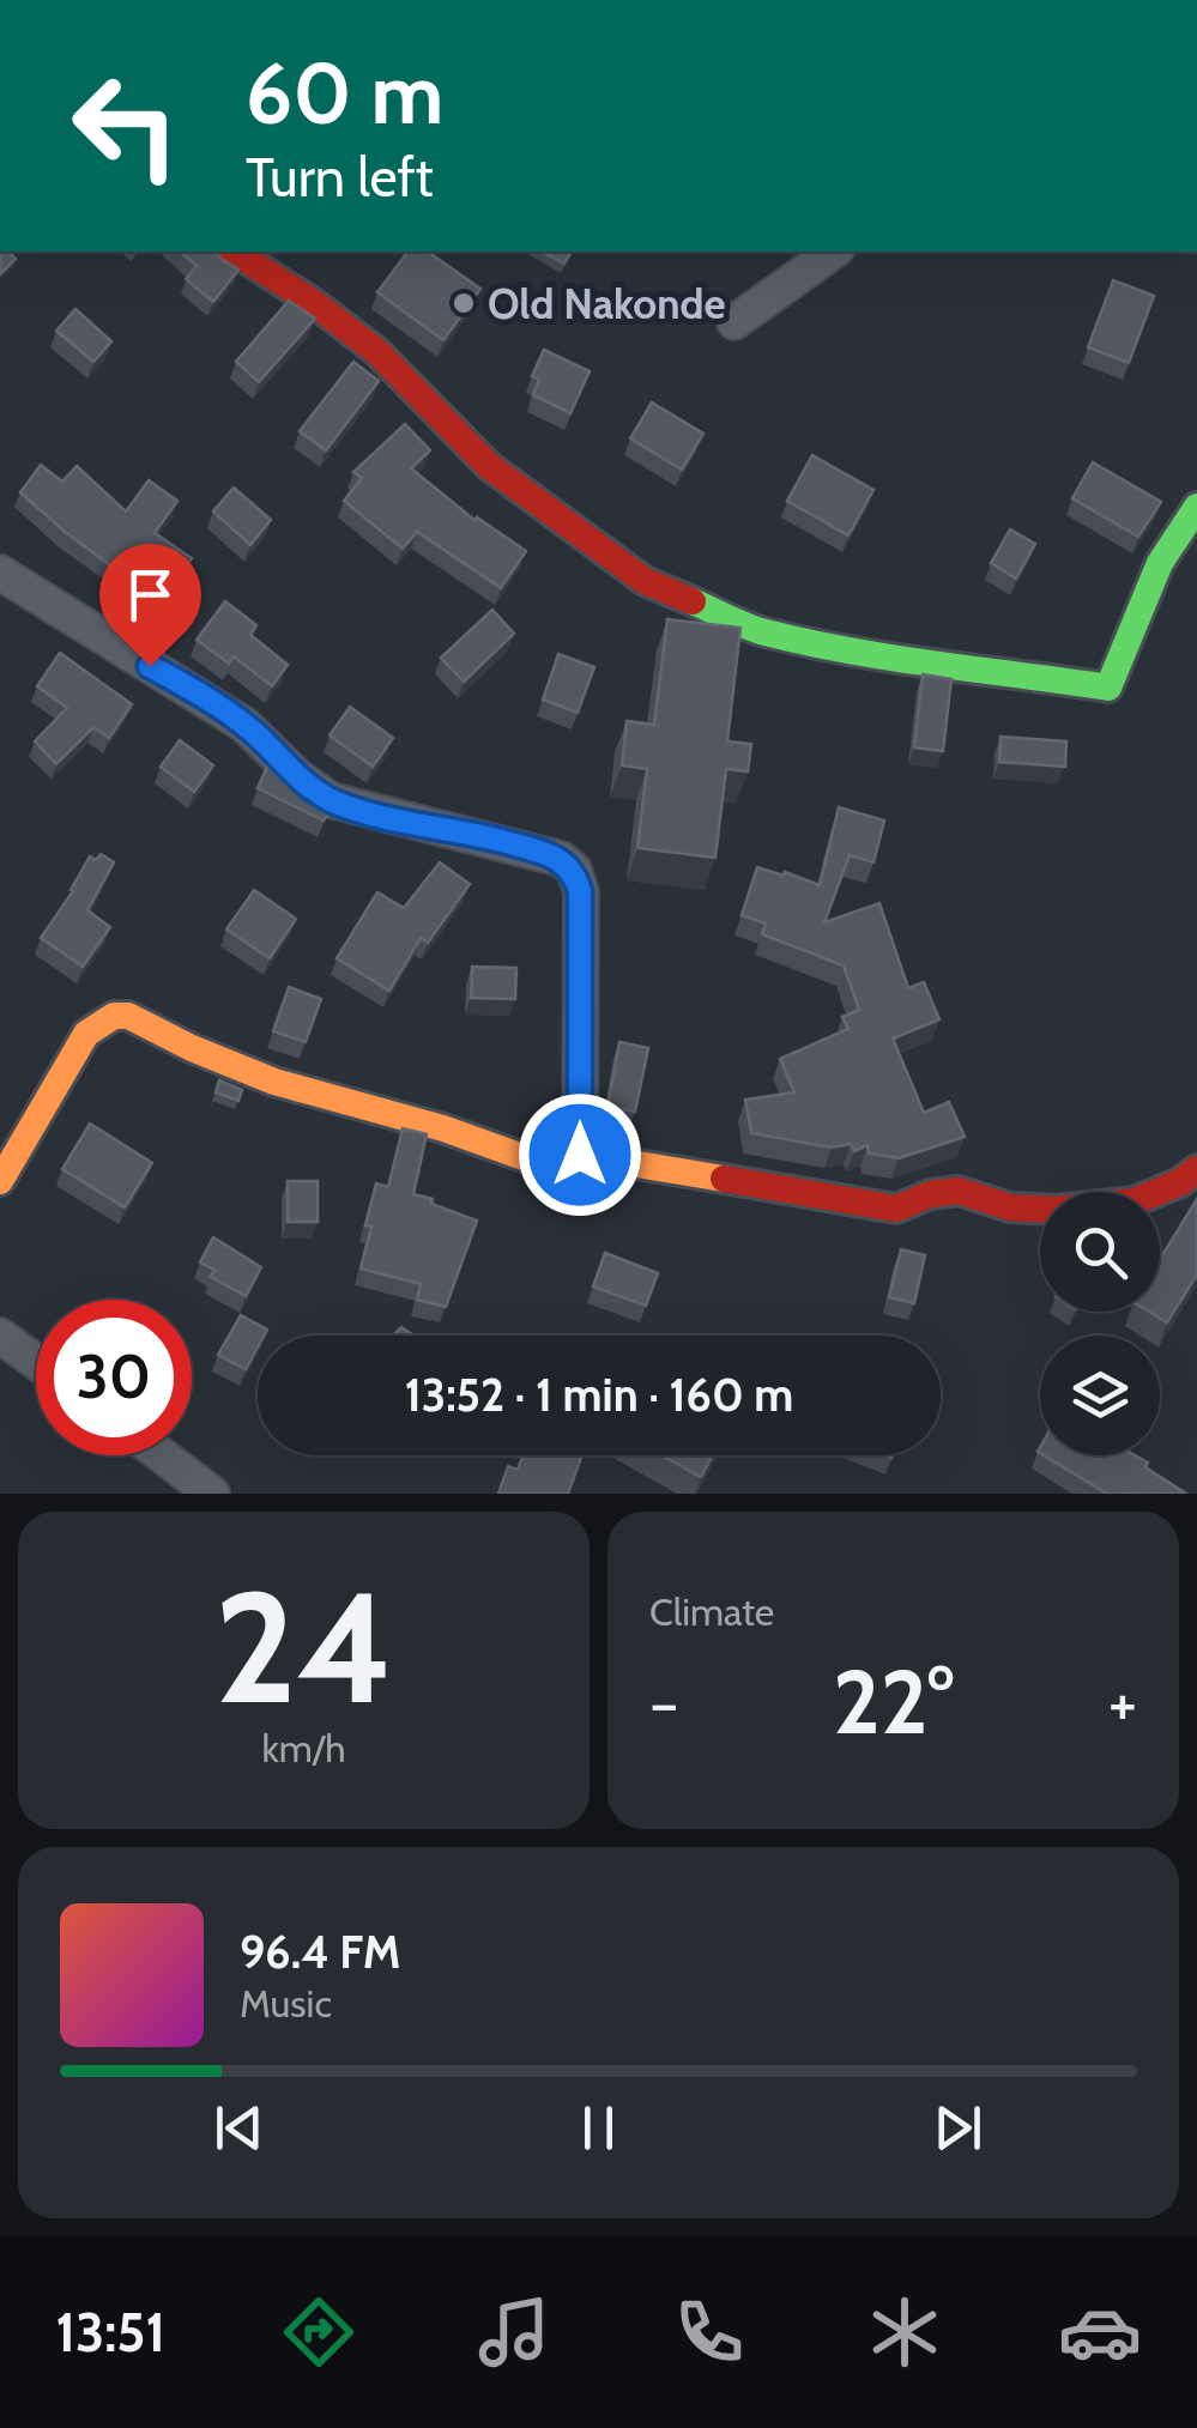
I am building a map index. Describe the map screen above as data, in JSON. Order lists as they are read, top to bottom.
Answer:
{
  "places": ["Old Nakonde"],
  "page": {
    "turn": ["60 m", "Turn left"],
    "limit": "30",
    "trip": "13:52 · 1 min · 160 m",
    "tile": [
      ["24", "km/h"],
      "Climate"
    ],
    "heat": ["−", "22°", "+"],
    "song": ["96.4 FM", "Music"],
    "tabs": "13:51"
  }
}
